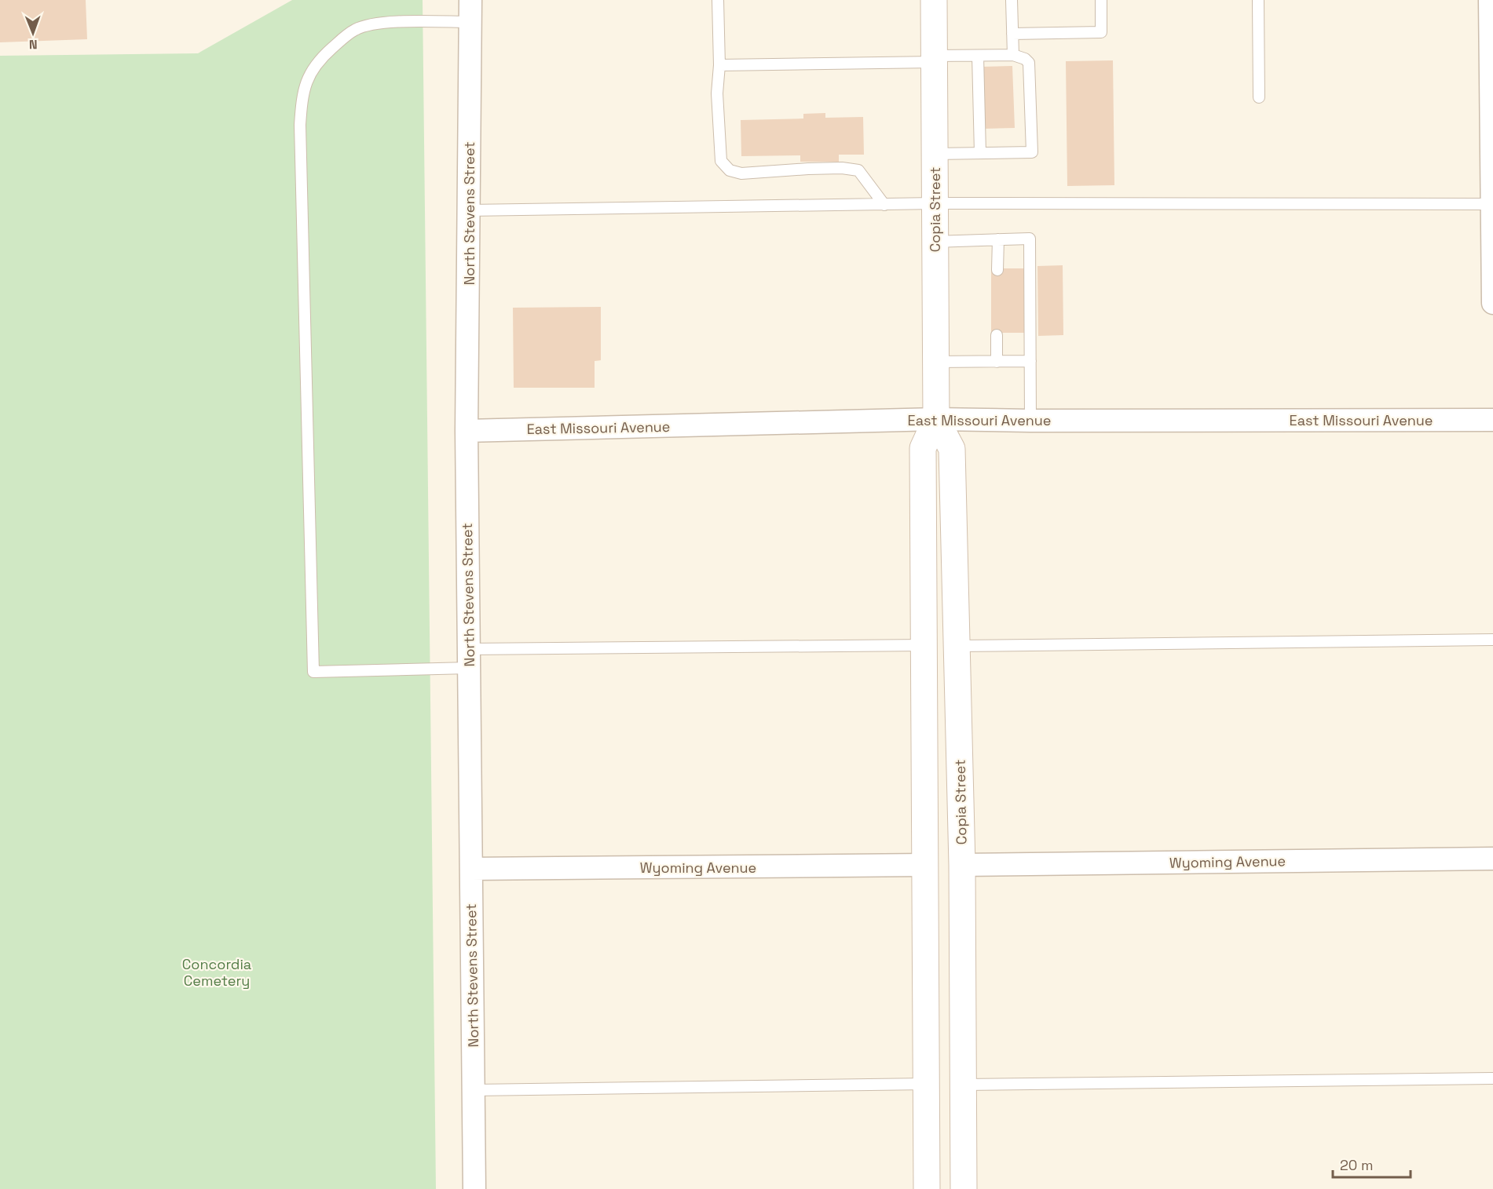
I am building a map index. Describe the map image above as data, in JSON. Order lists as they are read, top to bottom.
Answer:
{
  "streets": {
    "main road": ["Copia Street"],
    "street": ["North Stevens Street", "East Missouri Avenue", "Wyoming Avenue"]
  },
  "crossings": [
    ["Copia Street", "East Missouri Avenue"],
    ["Copia Street", "Wyoming Avenue"],
    ["North Stevens Street", "East Missouri Avenue"],
    ["North Stevens Street", "Wyoming Avenue"]
  ],
  "parks": ["Concordia Cemetery"],
  "scale_bar": "20 m",
  "north": "bottom"
}
